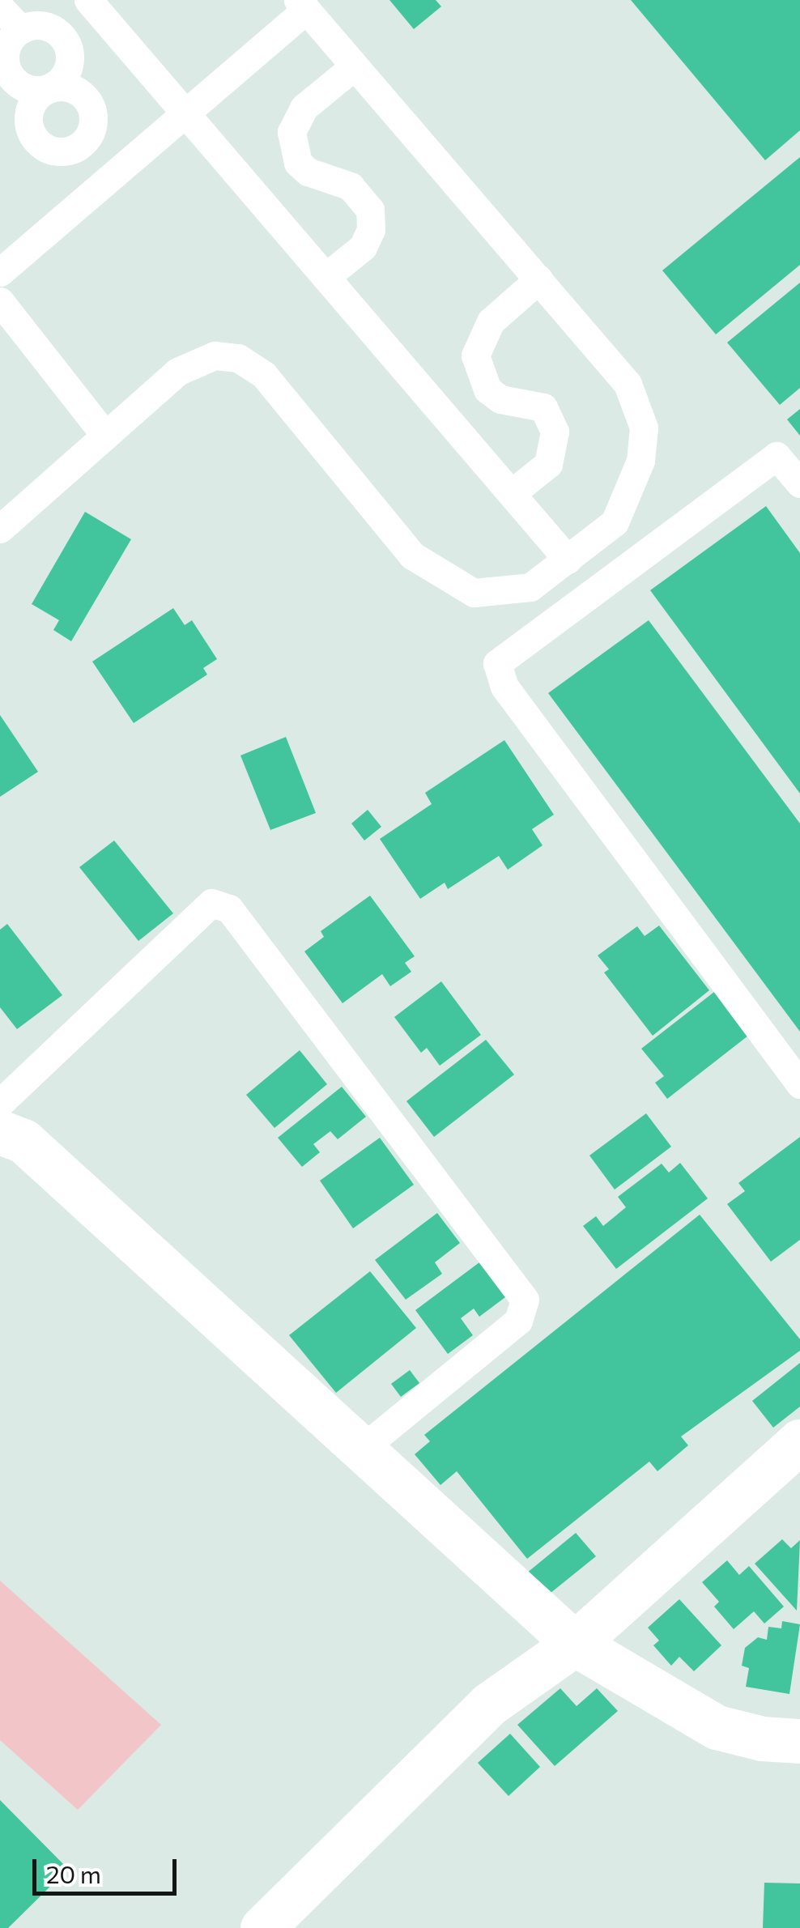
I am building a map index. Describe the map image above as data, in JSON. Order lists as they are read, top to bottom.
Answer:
{
  "scale_bar": "20 m"
}
